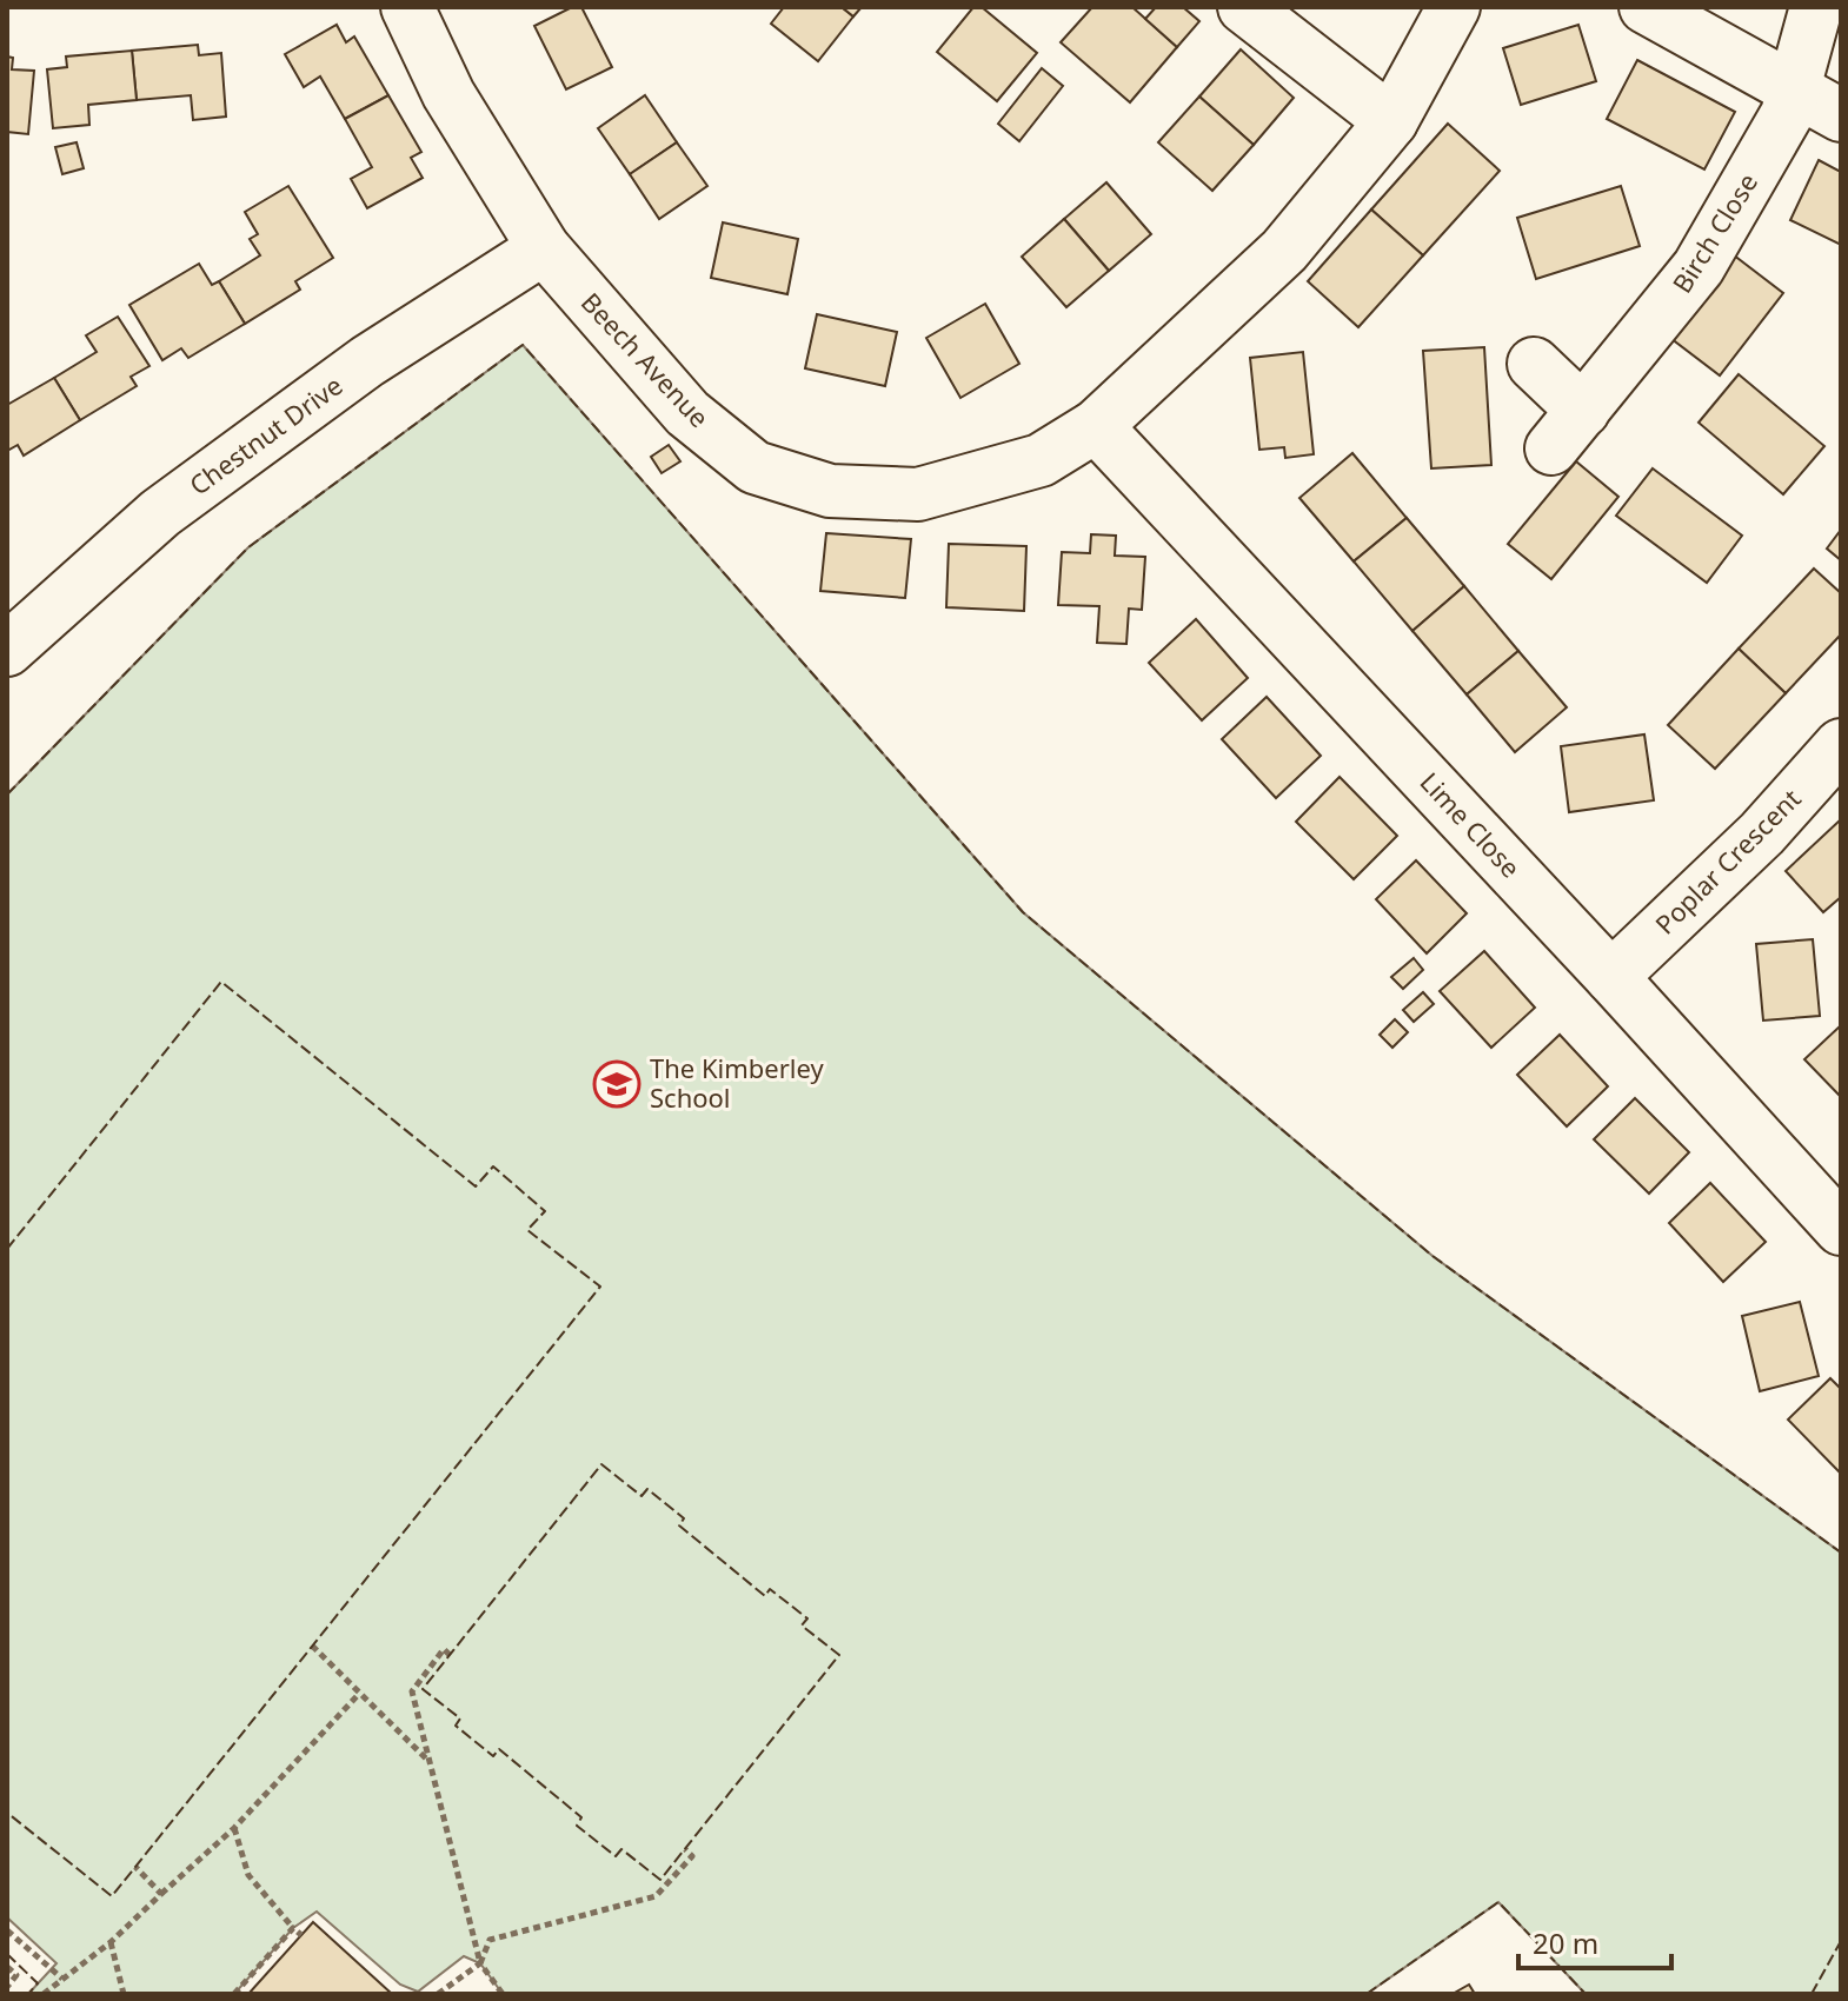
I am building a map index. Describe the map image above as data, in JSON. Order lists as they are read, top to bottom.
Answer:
{
  "streets": {
    "street": [
      "Birch Close",
      "Beech Avenue",
      "Chestnut Drive",
      "Lime Close",
      "Poplar Crescent"
    ]
  },
  "crossings": [
    ["Beech Avenue", "Chestnut Drive"],
    ["Beech Avenue", "Lime Close"],
    ["Lime Close", "Poplar Crescent"]
  ],
  "places": {
    "school or university": ["The Kimberley School"]
  },
  "scale_bar": "20 m"
}
